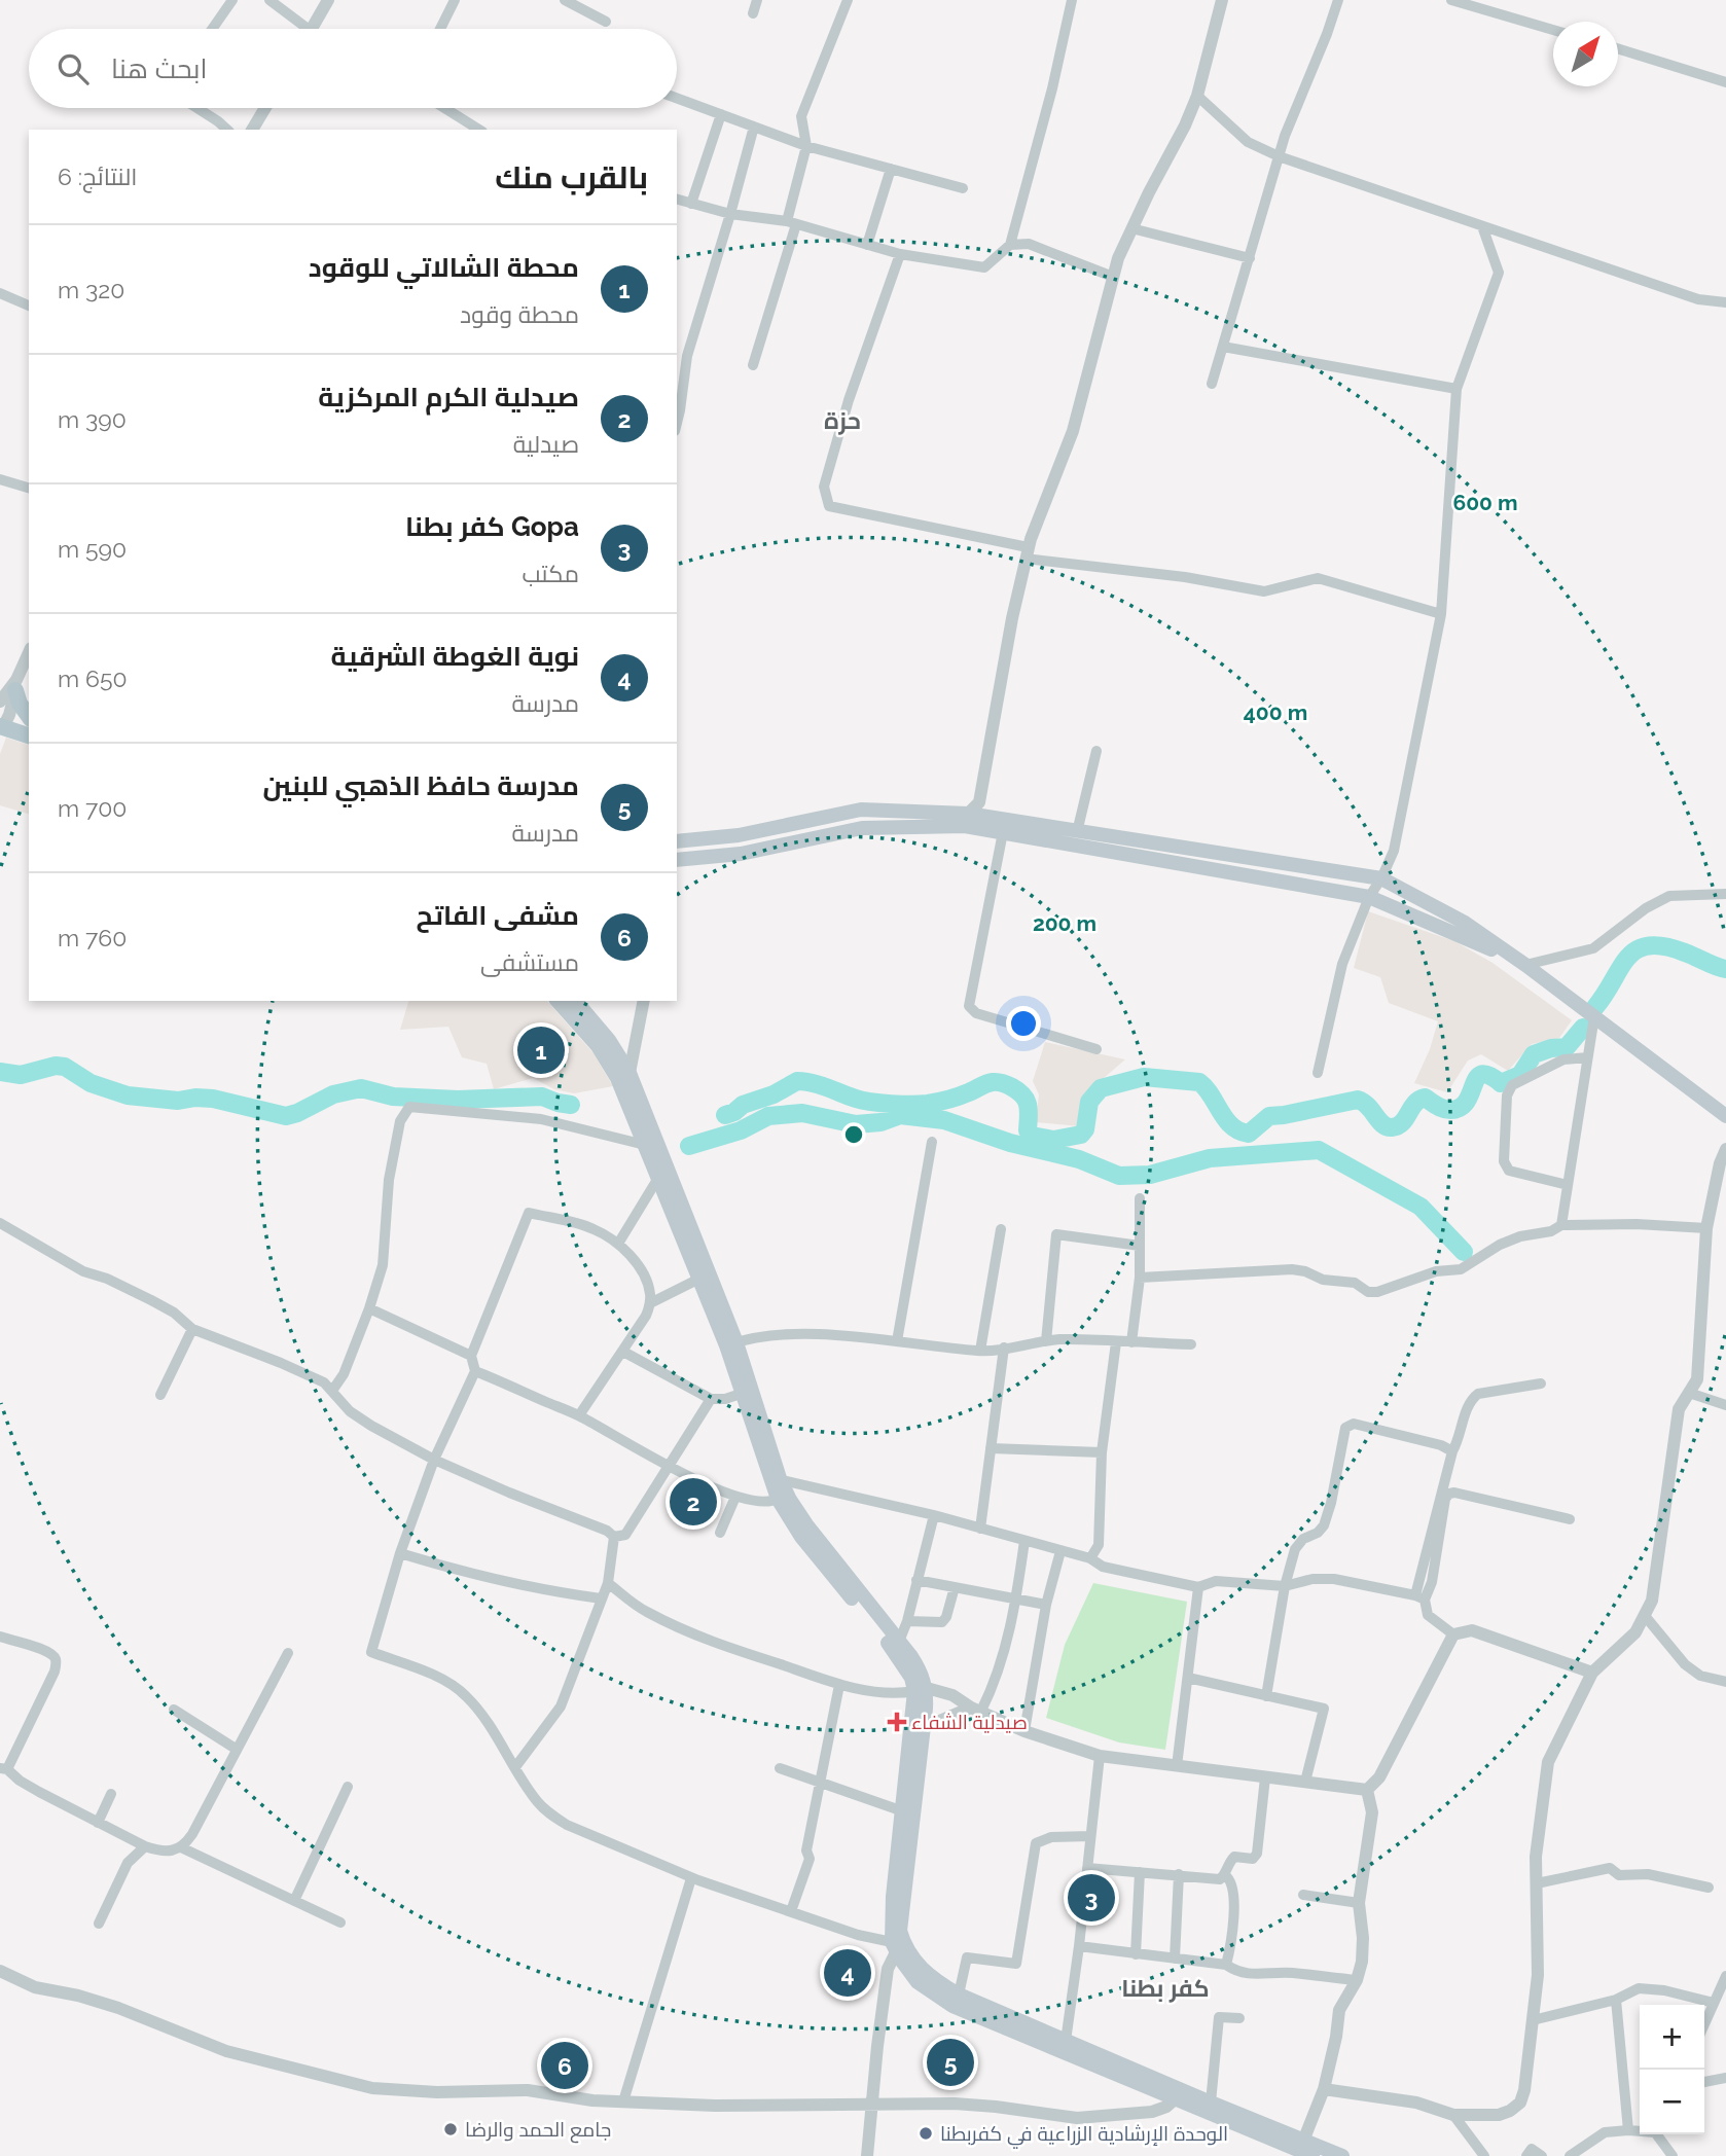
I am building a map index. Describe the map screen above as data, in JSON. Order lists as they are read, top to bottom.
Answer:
{
  "districts": ["حزة", "كفر بطنا"],
  "places": {
    "health": ["صيدلية الشفاء"],
    "other": ["جامع الحمد والرضا", "الوحدة الإرشادية الزراعية في كفربطنا"]
  },
  "north": "top right",
  "page": {
    "search": "ابحث هنا",
    "heading": ["بالقرب منك", "النتائج: 6"],
    "list": [
      {
        "mark": "1",
        "name": "محطة الشالاتي للوقود",
        "note": "محطة وقود",
        "value": "320 m"
      },
      {
        "mark": "2",
        "name": "صيدلية الكرم المركزية",
        "note": "صيدلية",
        "value": "390 m"
      },
      {
        "mark": "3",
        "name": "Gopa كفر بطنا",
        "note": "مكتب",
        "value": "590 m"
      },
      {
        "mark": "4",
        "name": "نوية الغوطة الشرقية",
        "note": "مدرسة",
        "value": "650 m"
      },
      {
        "mark": "5",
        "name": "مدرسة حافظ الذهبي للبنين",
        "note": "مدرسة",
        "value": "700 m"
      },
      {
        "mark": "6",
        "name": "مشفى الفاتح",
        "note": "مستشفى",
        "value": "760 m"
      }
    ],
    "pins": [
      "1",
      "2",
      "3",
      "4",
      "5",
      "6"
    ],
    "map_buttons": ["+", "−"]
  },
  "rings": ["600 m", "400 m", "200 m"]
}
